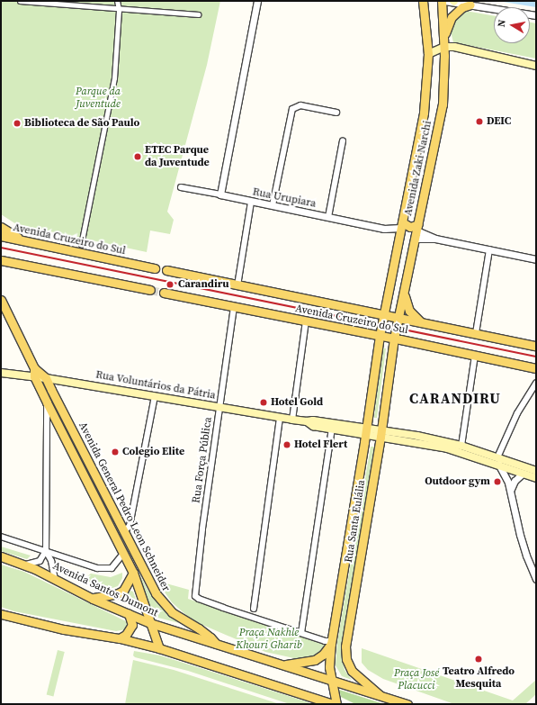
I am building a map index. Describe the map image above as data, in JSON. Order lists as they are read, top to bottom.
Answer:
{
  "streets": {
    "main road": [
      "Avenida Zaki Narchi",
      "Avenida Cruzeiro do Sul",
      "Rua Voluntários da Pátria",
      "Avenida General Pedro Leon Schneider",
      "Rua Santa Eulália",
      "Avenida Santos Dumont"
    ],
    "street": ["Rua Urupiara", "Rua Força Pública"]
  },
  "crossings": [
    ["Avenida Zaki Narchi", "Rua Urupiara"],
    ["Avenida Zaki Narchi", "Avenida Cruzeiro do Sul"],
    ["Avenida Zaki Narchi", "Rua Santa Eulália"],
    ["Avenida Cruzeiro do Sul", "Rua Força Pública"],
    ["Avenida Cruzeiro do Sul", "Rua Santa Eulália"],
    ["Rua Voluntários da Pátria", "Rua Força Pública"],
    ["Rua Voluntários da Pátria", "Avenida General Pedro Leon Schneider"],
    ["Rua Voluntários da Pátria", "Rua Santa Eulália"],
    ["Avenida General Pedro Leon Schneider", "Avenida Santos Dumont"],
    ["Rua Santa Eulália", "Avenida Santos Dumont"]
  ],
  "districts": ["CARANDIRU"],
  "parks": ["Parque da Juventude", "Praça Nakhle Khouri Gharib", "Praça José Placucci"],
  "places": [
    "DEIC",
    "Biblioteca de São Paulo",
    "ETEC Parque da Juventude",
    "Carandiru",
    "Hotel Gold",
    "Hotel Flert",
    "Colegio Elite",
    "Outdoor gym",
    "Teatro Alfredo Mesquita"
  ],
  "north": "left"
}
